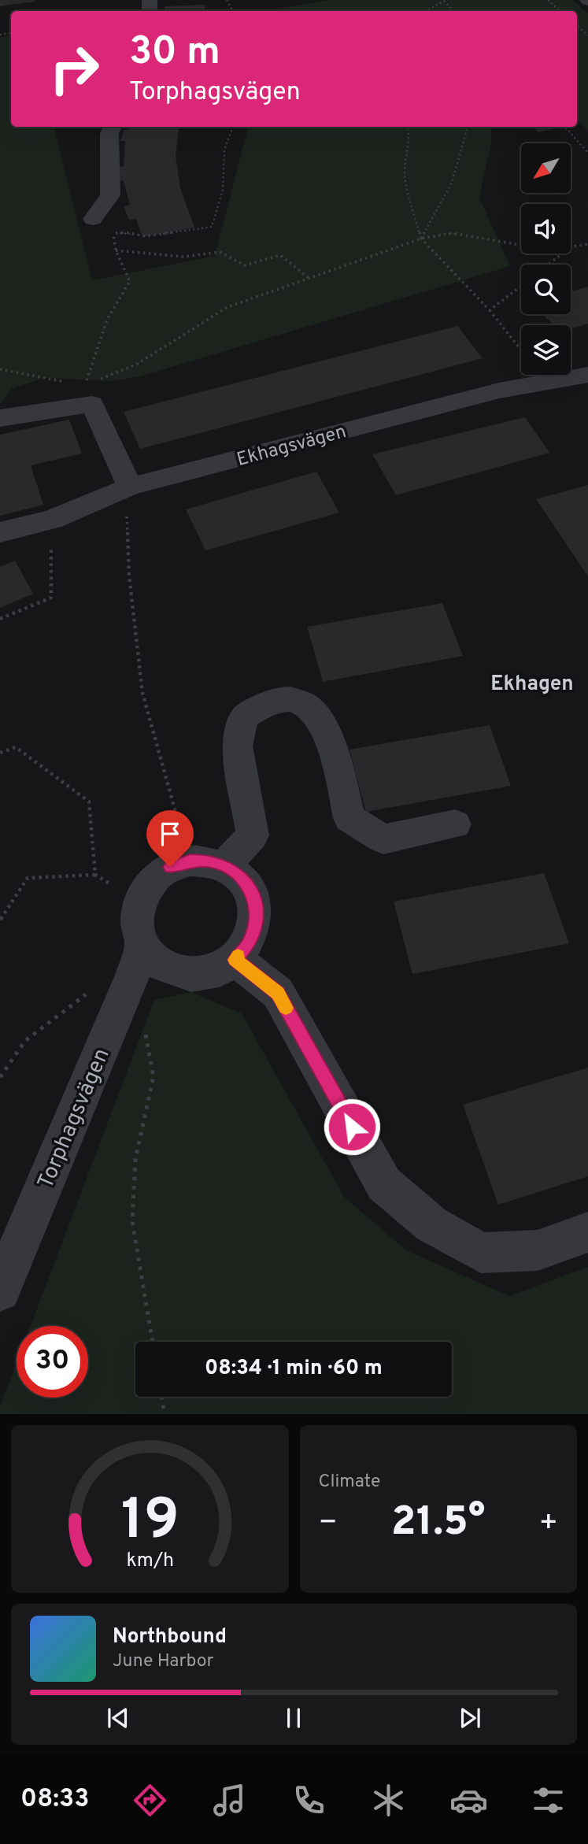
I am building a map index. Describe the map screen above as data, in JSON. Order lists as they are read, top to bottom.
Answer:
{
  "streets": {
    "street": ["Ekhagsvägen", "Torphagsvägen"]
  },
  "districts": ["Ekhagen"],
  "north": "bottom left",
  "page": {
    "turn": ["30 m", "Torphagsvägen"],
    "limit": "30",
    "trip": "08:34 · 1 min · 60 m",
    "tile": "Climate",
    "heat": ["−", "21.5°", "+"],
    "song": ["Northbound", "June Harbor"],
    "tabs": "08:33",
    "gauge": ["19", "km/h"]
  }
}
